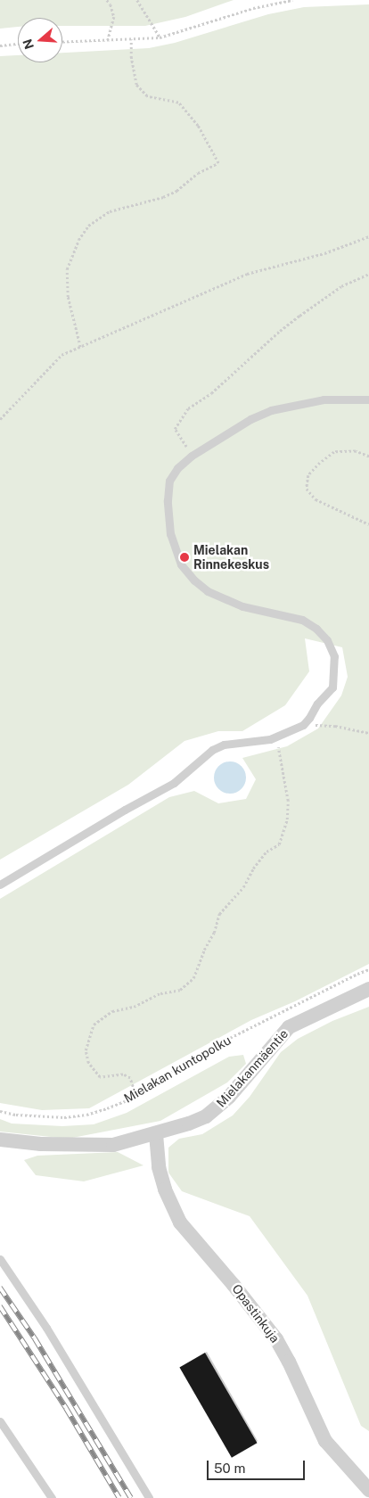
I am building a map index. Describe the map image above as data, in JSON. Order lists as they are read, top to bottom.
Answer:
{
  "streets": {
    "street": ["Mielakanmäentie", "Opastinkuja"],
    "path": ["Mielakan kuntopolku"]
  },
  "crossings": [
    ["Mielakanmäentie", "Opastinkuja"]
  ],
  "places": ["Mielakan Rinnekeskus"],
  "scale_bar": "50 m",
  "north": "left"
}
